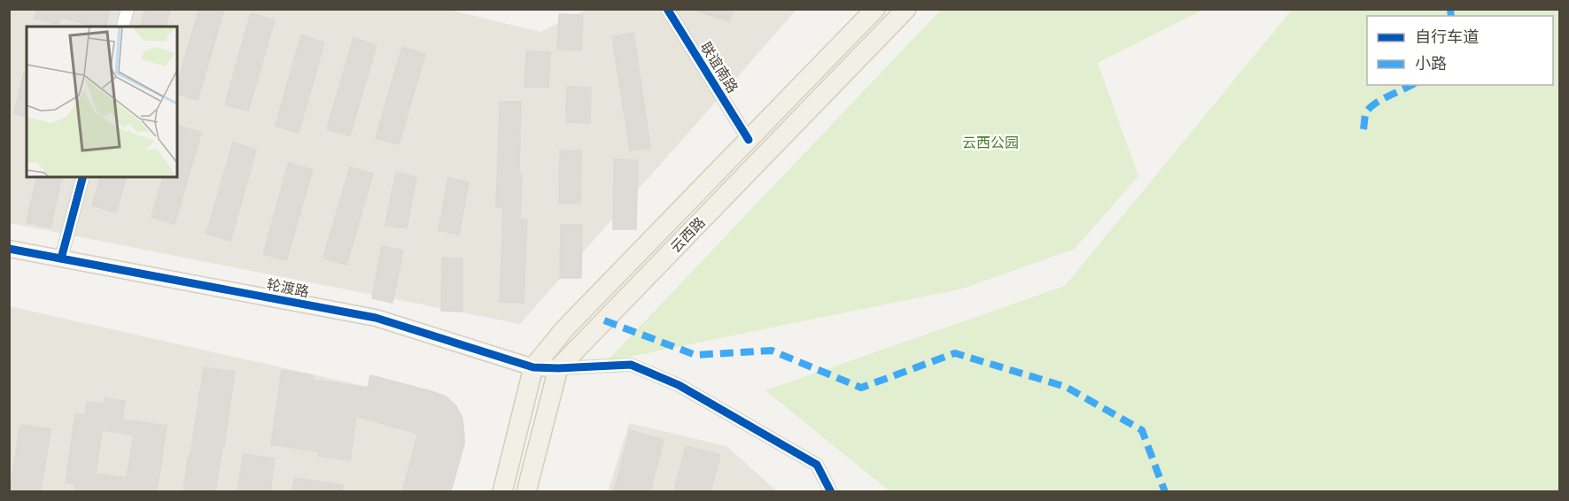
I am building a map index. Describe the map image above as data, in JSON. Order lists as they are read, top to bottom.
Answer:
{
  "streets": {
    "main road": ["云西路", "轮渡路"],
    "street": ["联谊南路"]
  },
  "crossings": [
    ["联谊南路", "云西路"],
    ["云西路", "轮渡路"]
  ],
  "parks": ["云西公园"],
  "legend": ["自行车道", "小路"]
}
